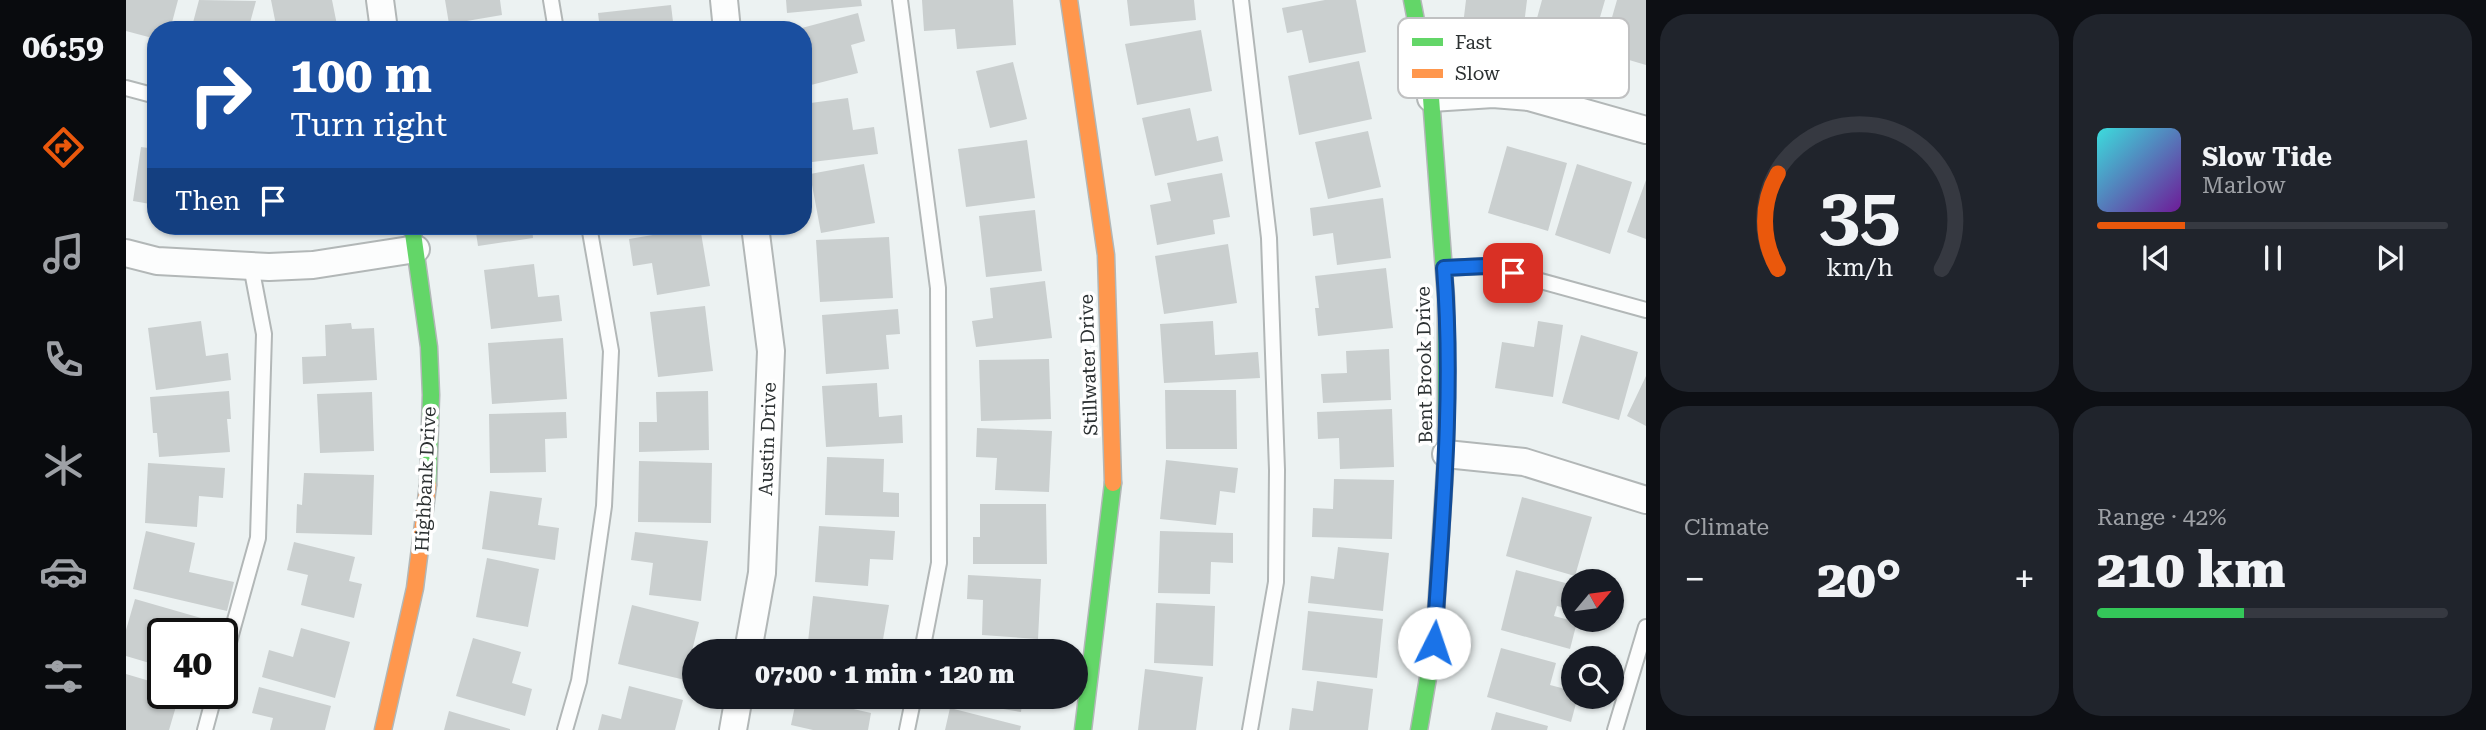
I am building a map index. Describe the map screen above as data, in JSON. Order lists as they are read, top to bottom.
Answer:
{
  "streets": {
    "street": [
      "Stillwater Drive",
      "Bent Brook Drive",
      "Austin Drive",
      "Highbank Drive"
    ]
  },
  "legend": ["Fast", "Slow"],
  "north": "top right",
  "page": {
    "tabs": "06:59",
    "turn": ["100 m", "Turn right"],
    "song": ["Slow Tide", "Marlow"],
    "then": "Then",
    "tile": [
      "Climate",
      ["Range · 42%", "210 km"]
    ],
    "heat": ["−", "20°", "+"],
    "limit": "40",
    "trip": "07:00 · 1 min · 120 m",
    "gauge": ["35", "km/h"]
  }
}
